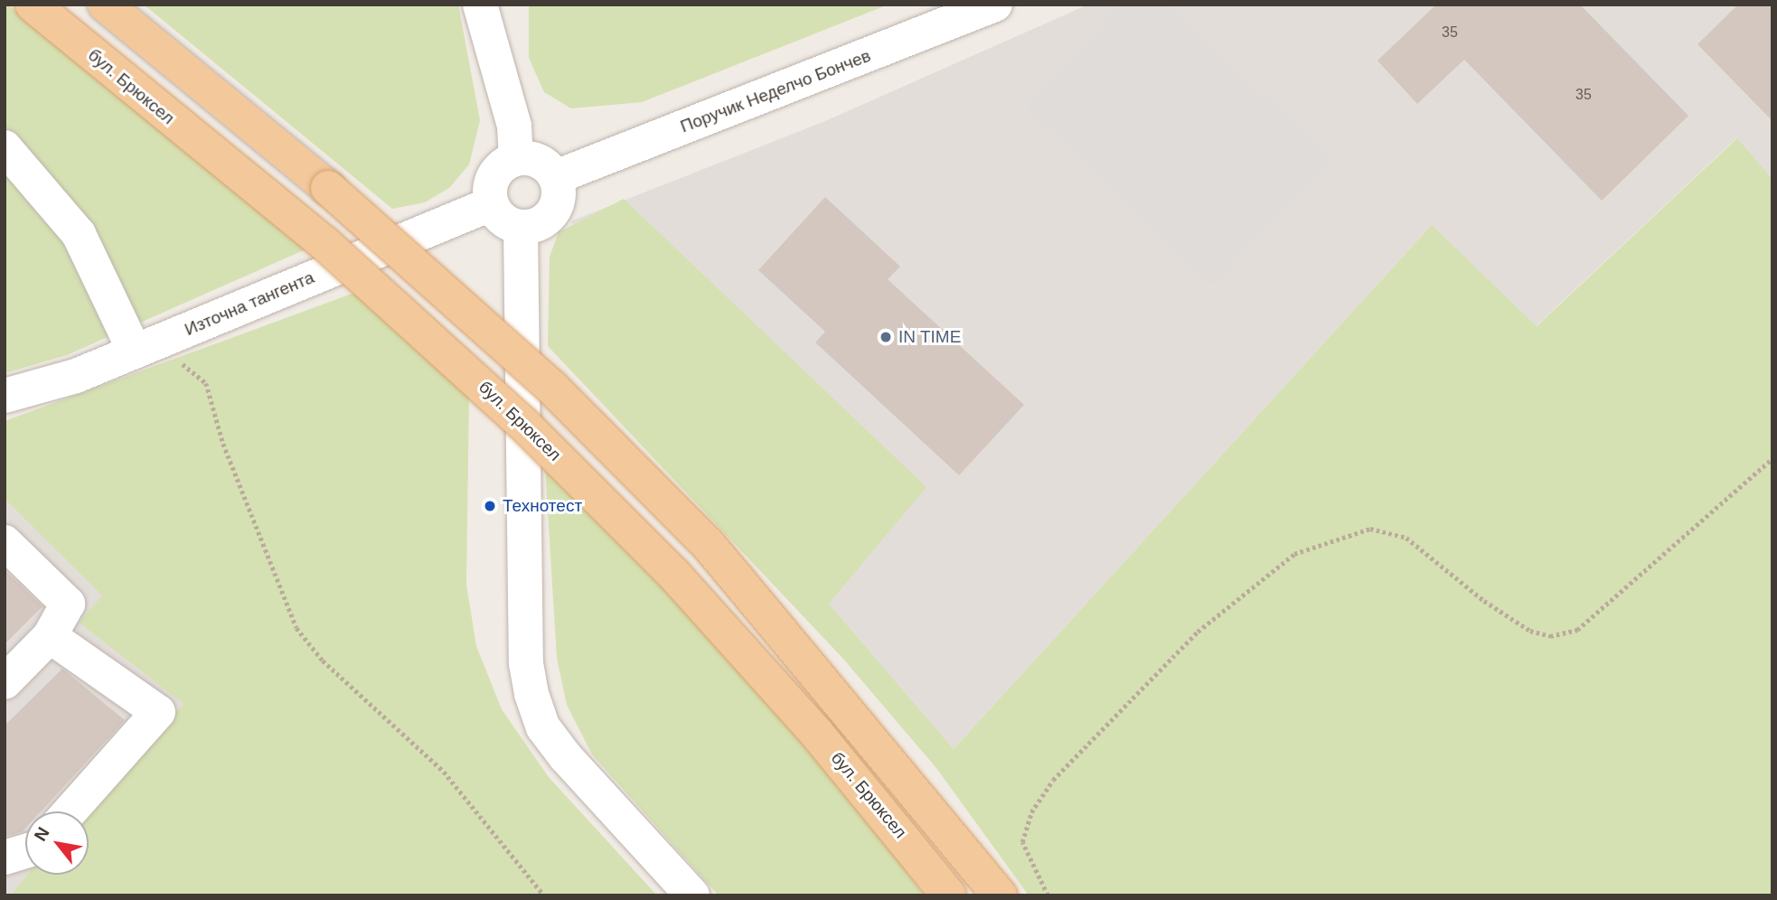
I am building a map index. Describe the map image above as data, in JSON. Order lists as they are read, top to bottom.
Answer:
{
  "streets": {
    "main road": ["бул. Брюксел"],
    "street": ["Поручик Неделчо Бончев", "Източна тангента"]
  },
  "crossings": [
    ["Поручик Неделчо Бончев", "Източна тангента"]
  ],
  "places": ["IN TIME", "Технотест"],
  "house_numbers": ["35", "35"],
  "north": "top left"
}
